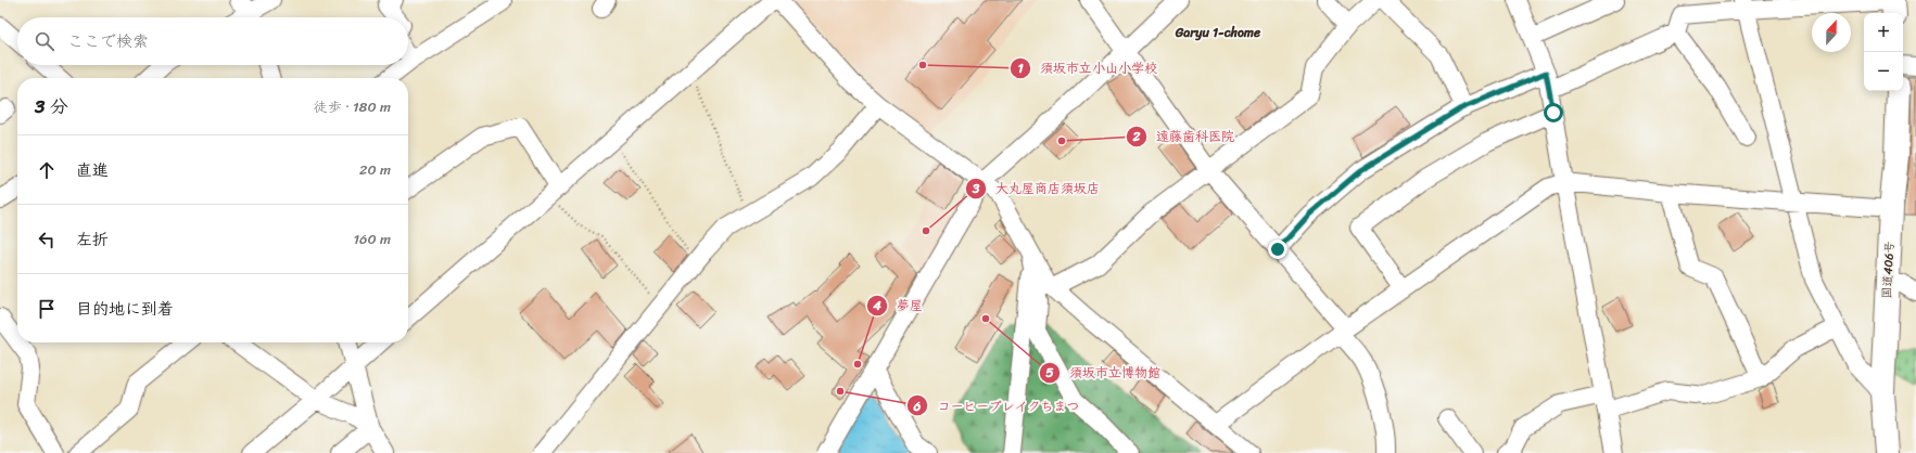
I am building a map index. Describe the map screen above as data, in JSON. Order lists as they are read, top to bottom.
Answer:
{
  "streets": {
    "highway": ["国道406号"]
  },
  "districts": ["Garyu 1-chome"],
  "places": [
    "須坂市立小山小学校",
    "遠藤歯科医院",
    "大丸屋商店須坂店",
    "須坂市立博物館",
    "夢屋",
    "コーヒーブレイクちまつ"
  ],
  "north": "top",
  "page": {
    "map_buttons": ["+", "−"],
    "search": "ここで検索",
    "heading": ["3 分", "徒歩 · 180 m"],
    "list": [
      ["直進", "20 m"],
      ["左折", "160 m"],
      "目的地に到着"
    ]
  }
}
